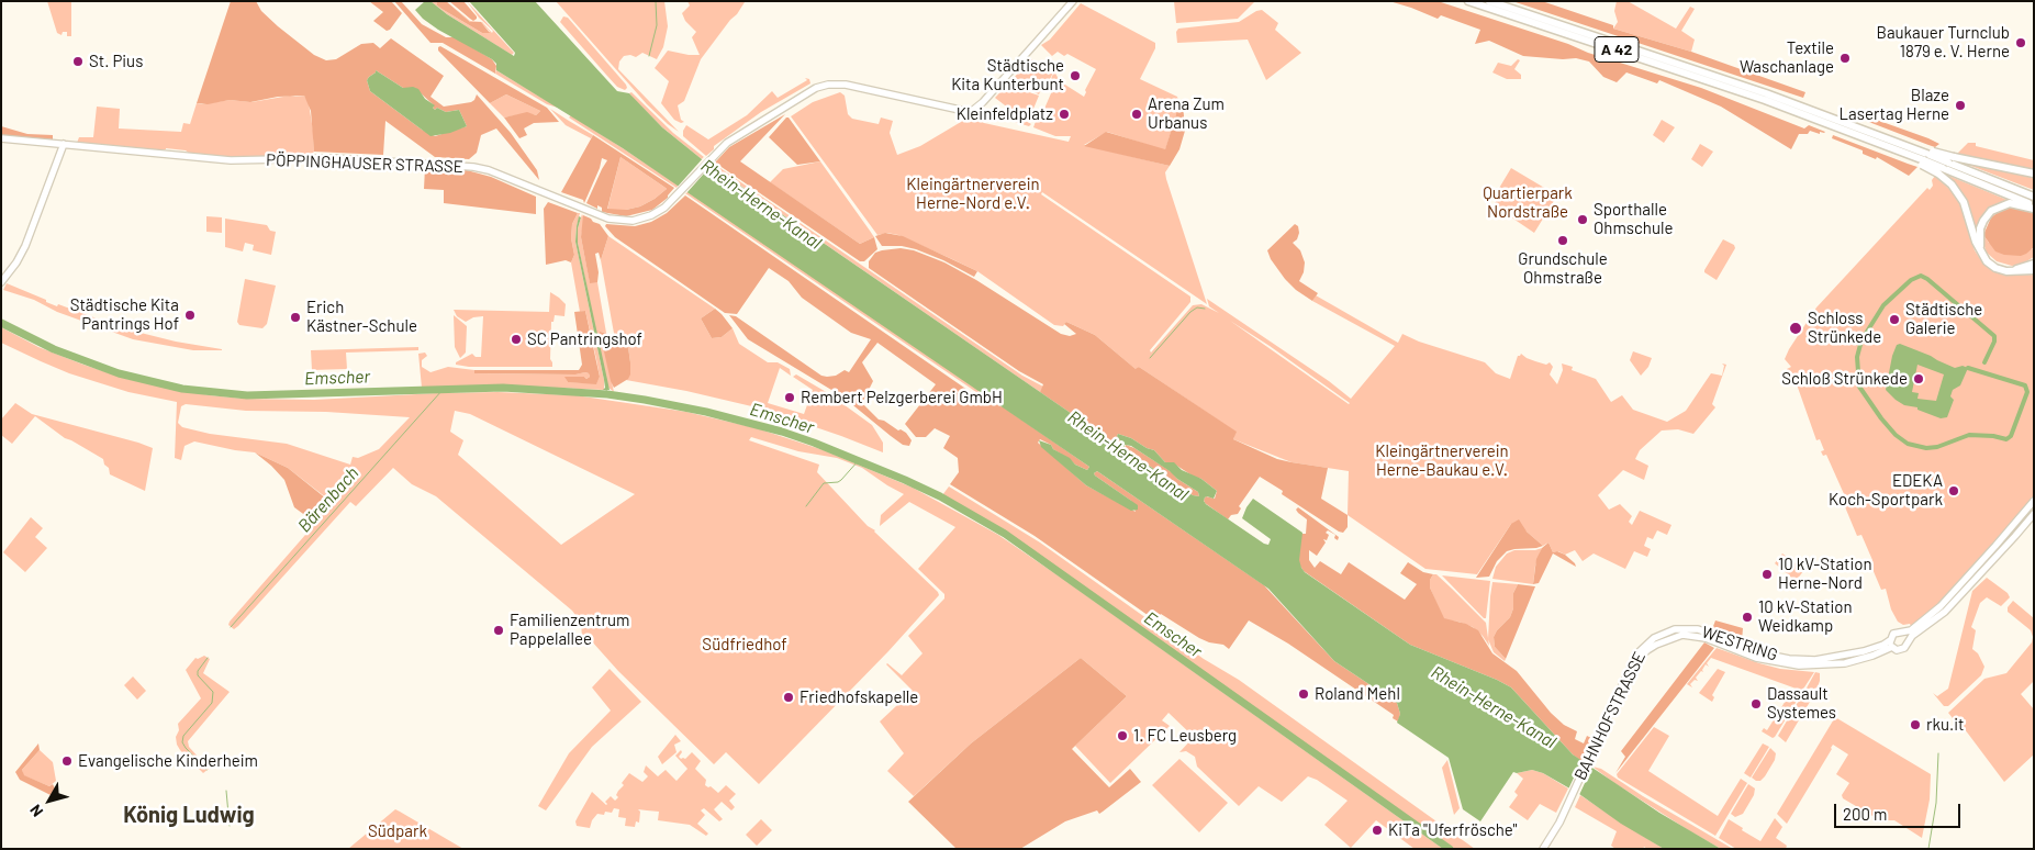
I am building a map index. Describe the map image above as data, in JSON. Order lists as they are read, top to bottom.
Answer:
{
  "streets": {
    "highway": ["A 42"],
    "main road": ["PÖPPINGHAUSER STRASSE", "WESTRING", "BAHNHOFSTRASSE"]
  },
  "crossings": [
    ["WESTRING", "BAHNHOFSTRASSE"]
  ],
  "districts": ["König Ludwig"],
  "water": ["Rhein-Herne-Kanal", "Emscher", "Bärenbach"],
  "parks": [
    "Kleingärtnerverein Herne-Nord e.V.",
    "Quartierpark Nordstraße",
    "Kleingärtnerverein Herne-Baukau e.V.",
    "Südfriedhof",
    "Südpark"
  ],
  "places": [
    "Baukauer Turnclub 1879 e. V. Herne",
    "Textile Waschanlage",
    "St. Pius",
    "Städtische Kita Kunterbunt",
    "Blaze Lasertag Herne",
    "Kleinfeldplatz",
    "Arena Zum Urbanus",
    "Sporthalle Ohmschule",
    "Grundschule Ohmstraße",
    "Städtische Kita Pantrings Hof",
    "Erich Kästner-Schule",
    "Städtische Galerie",
    "Schloss Strünkede",
    "SC Pantringshof",
    "Schloß Strünkede",
    "Rembert Pelzgerberei GmbH",
    "EDEKA Koch-Sportpark",
    "10 kV-Station Herne-Nord",
    "10 kV-Station Weidkamp",
    "Familienzentrum Pappelallee",
    "Roland Mehl",
    "Friedhofskapelle",
    "Dassault Systemes",
    "rku.it",
    "1. FC Leusberg",
    "Evangelische Kinderheim",
    "KiTa \"Uferfrösche\""
  ],
  "scale_bar": "200 m",
  "north": "bottom left"
}
